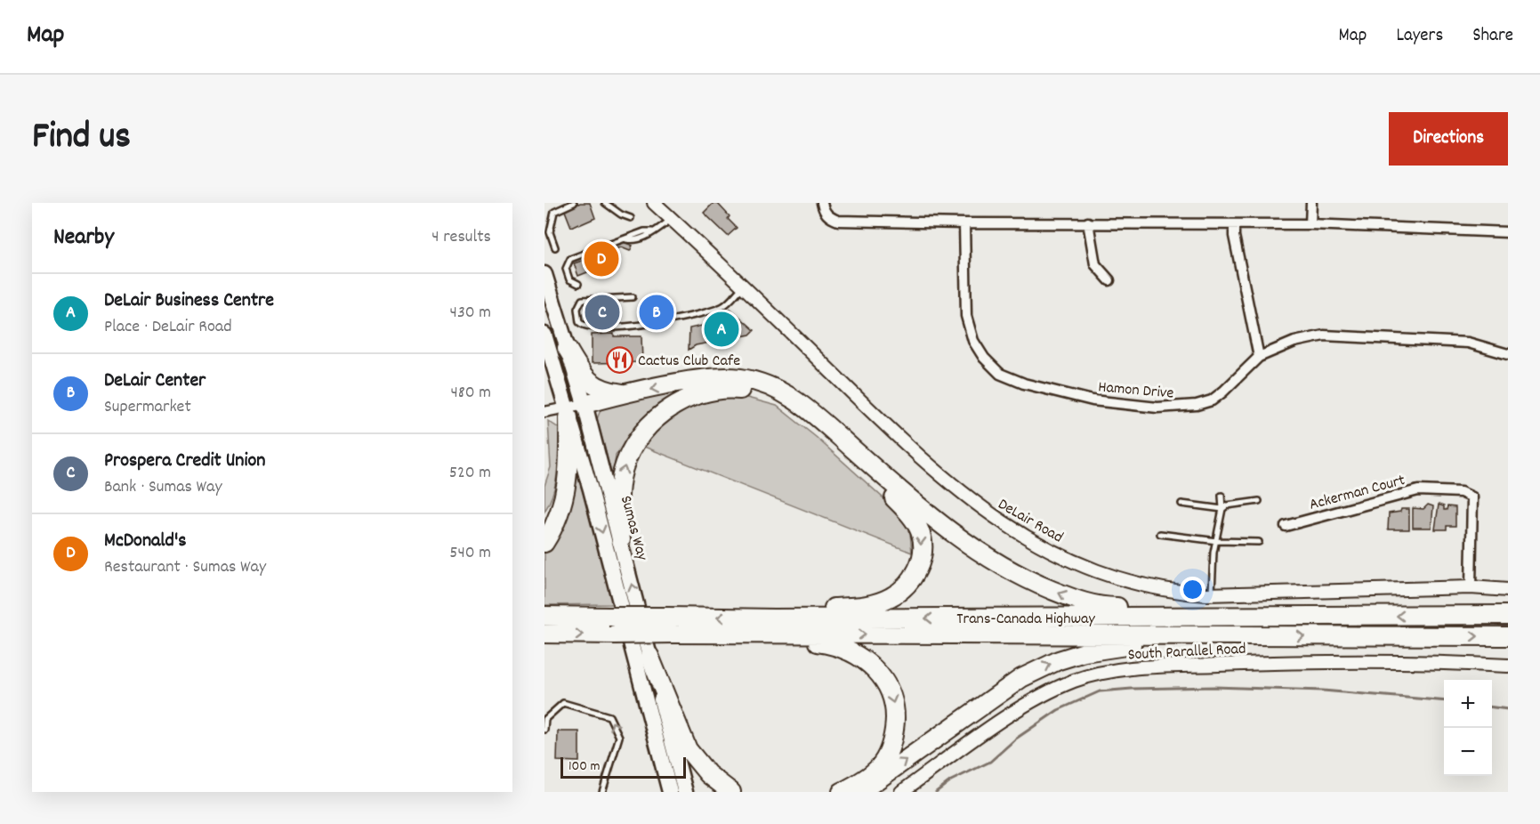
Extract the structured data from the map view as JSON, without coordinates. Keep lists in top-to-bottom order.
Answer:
{
  "streets": {
    "highway": ["Sumas Way", "Trans-Canada Highway"],
    "street": [
      "Hamon Drive",
      "Ackerman Court",
      "DeLair Road",
      "South Parallel Road"
    ]
  },
  "crossings": [
    ["Ackerman Court", "DeLair Road"]
  ],
  "places": {
    "restaurant": ["Cactus Club Cafe"]
  },
  "scale_bar": "100 m",
  "page": {
    "header": "Map",
    "nav": ["Map", "Layers", "Share"],
    "title": "Find us",
    "buttons": "Directions",
    "heading": ["Nearby", "4 results"],
    "pins": [
      "D",
      "B",
      "C",
      "A"
    ],
    "list": [
      {
        "mark": "A",
        "name": "DeLair Business Centre",
        "note": "Place · DeLair Road",
        "value": "430 m"
      },
      {
        "mark": "B",
        "name": "DeLair Center",
        "note": "Supermarket",
        "value": "480 m"
      },
      {
        "mark": "C",
        "name": "Prospera Credit Union",
        "note": "Bank · Sumas Way",
        "value": "520 m"
      },
      {
        "mark": "D",
        "name": "McDonald's",
        "note": "Restaurant · Sumas Way",
        "value": "540 m"
      }
    ],
    "map_buttons": ["+", "−"],
    "scale": "100 m"
  }
}
